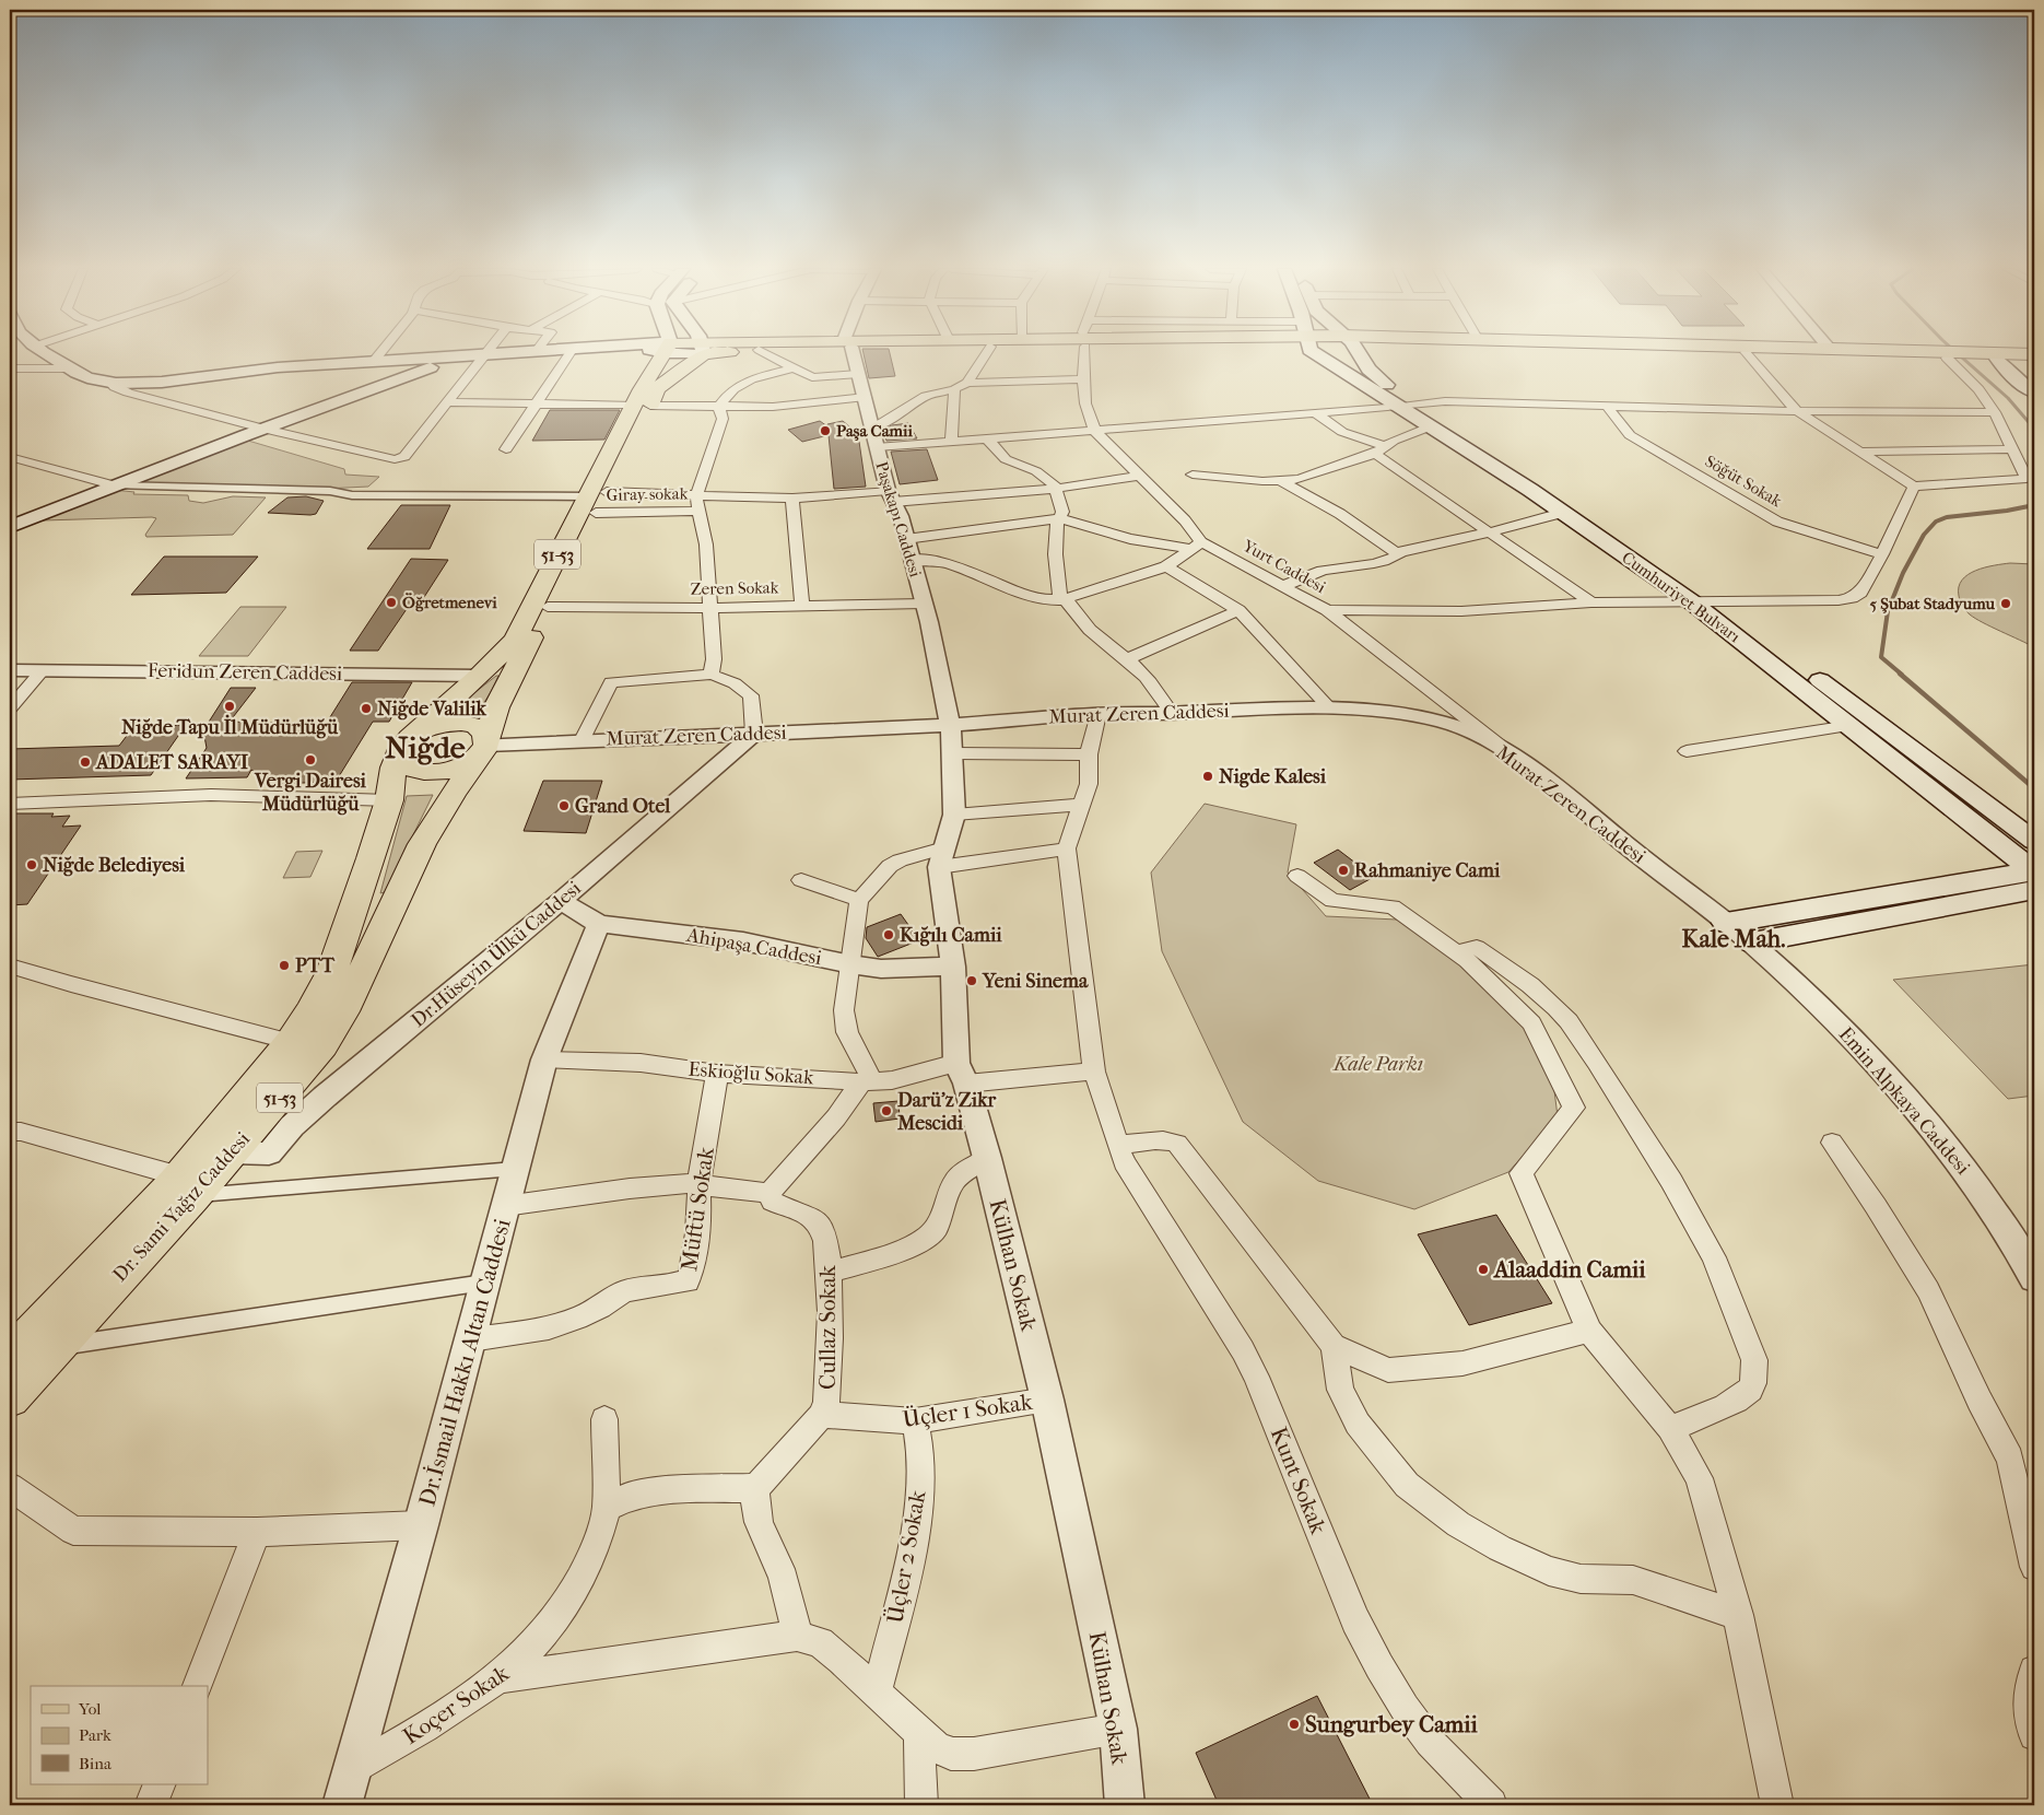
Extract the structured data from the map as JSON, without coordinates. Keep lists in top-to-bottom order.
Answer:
{
  "streets": {
    "main road": ["51-53", "Cumhuriyet Bulvarı", "Dr. Sami Yağız Caddesi"],
    "street": [
      "Söğüt Sokak",
      "Giray sokak",
      "Paşakapı Caddesi",
      "Yurt Caddesi",
      "Zeren Sokak",
      "Feridun Zeren Caddesi",
      "Murat Zeren Caddesi",
      "Ahipaşa Caddesi",
      "Dr.Hüseyin Ülkü Caddesi",
      "Eskioğlu Sokak",
      "Emin Alpkaya Caddesi",
      "Müftü Sokak",
      "Külhan Sokak",
      "Cullaz Sokak",
      "Dr.İsmail Hakkı Altan Caddesi",
      "Üçler 1 Sokak",
      "Kunt Sokak",
      "Üçler 2 Sokak",
      "Koçer Sokak"
    ]
  },
  "crossings": [
    ["Söğüt Sokak", "Yurt Caddesi"],
    ["Giray sokak", "51-53"],
    ["Paşakapı Caddesi", "Zeren Sokak"],
    ["Paşakapı Caddesi", "Murat Zeren Caddesi"],
    ["Paşakapı Caddesi", "Külhan Sokak"],
    ["51-53", "Zeren Sokak"],
    ["51-53", "Feridun Zeren Caddesi"],
    ["51-53", "Murat Zeren Caddesi"],
    ["51-53", "Dr. Sami Yağız Caddesi"],
    ["Yurt Caddesi", "Cumhuriyet Bulvarı"],
    ["Murat Zeren Caddesi", "Dr.Hüseyin Ülkü Caddesi"],
    ["Murat Zeren Caddesi", "Emin Alpkaya Caddesi"],
    ["Murat Zeren Caddesi", "Dr. Sami Yağız Caddesi"],
    ["Murat Zeren Caddesi", "Külhan Sokak"],
    ["Ahipaşa Caddesi", "Dr.Hüseyin Ülkü Caddesi"],
    ["Ahipaşa Caddesi", "Külhan Sokak"],
    ["Ahipaşa Caddesi", "Dr.İsmail Hakkı Altan Caddesi"],
    ["Dr.Hüseyin Ülkü Caddesi", "Dr. Sami Yağız Caddesi"],
    ["Eskioğlu Sokak", "Müftü Sokak"],
    ["Eskioğlu Sokak", "Külhan Sokak"],
    ["Eskioğlu Sokak", "Dr.İsmail Hakkı Altan Caddesi"],
    ["Eskioğlu Sokak", "Kunt Sokak"],
    ["Müftü Sokak", "Dr.İsmail Hakkı Altan Caddesi"],
    ["Külhan Sokak", "Üçler 1 Sokak"],
    ["Cullaz Sokak", "Üçler 1 Sokak"],
    ["Dr.İsmail Hakkı Altan Caddesi", "Koçer Sokak"],
    ["Üçler 1 Sokak", "Üçler 2 Sokak"]
  ],
  "districts": ["Niğde", "Kale Mah."],
  "parks": ["Kale Parkı"],
  "places": [
    "Paşa Camii",
    "Öğretmenevi",
    "5 Şubat Stadyumu",
    "Niğde Tapu İl Müdürlüğü",
    "Niğde Valilik",
    "Vergi Dairesi Müdürlüğü",
    "ADALET SARAYI",
    "Nigde Kalesi",
    "Grand Otel",
    "Niğde Belediyesi",
    "Rahmaniye Cami",
    "Kığılı Camii",
    "PTT",
    "Yeni Sinema",
    "Darü’z Zikr Mescidi",
    "Alaaddin Camii",
    "Sungurbey Camii"
  ],
  "legend": ["Yol", "Park", "Bina"]
}
